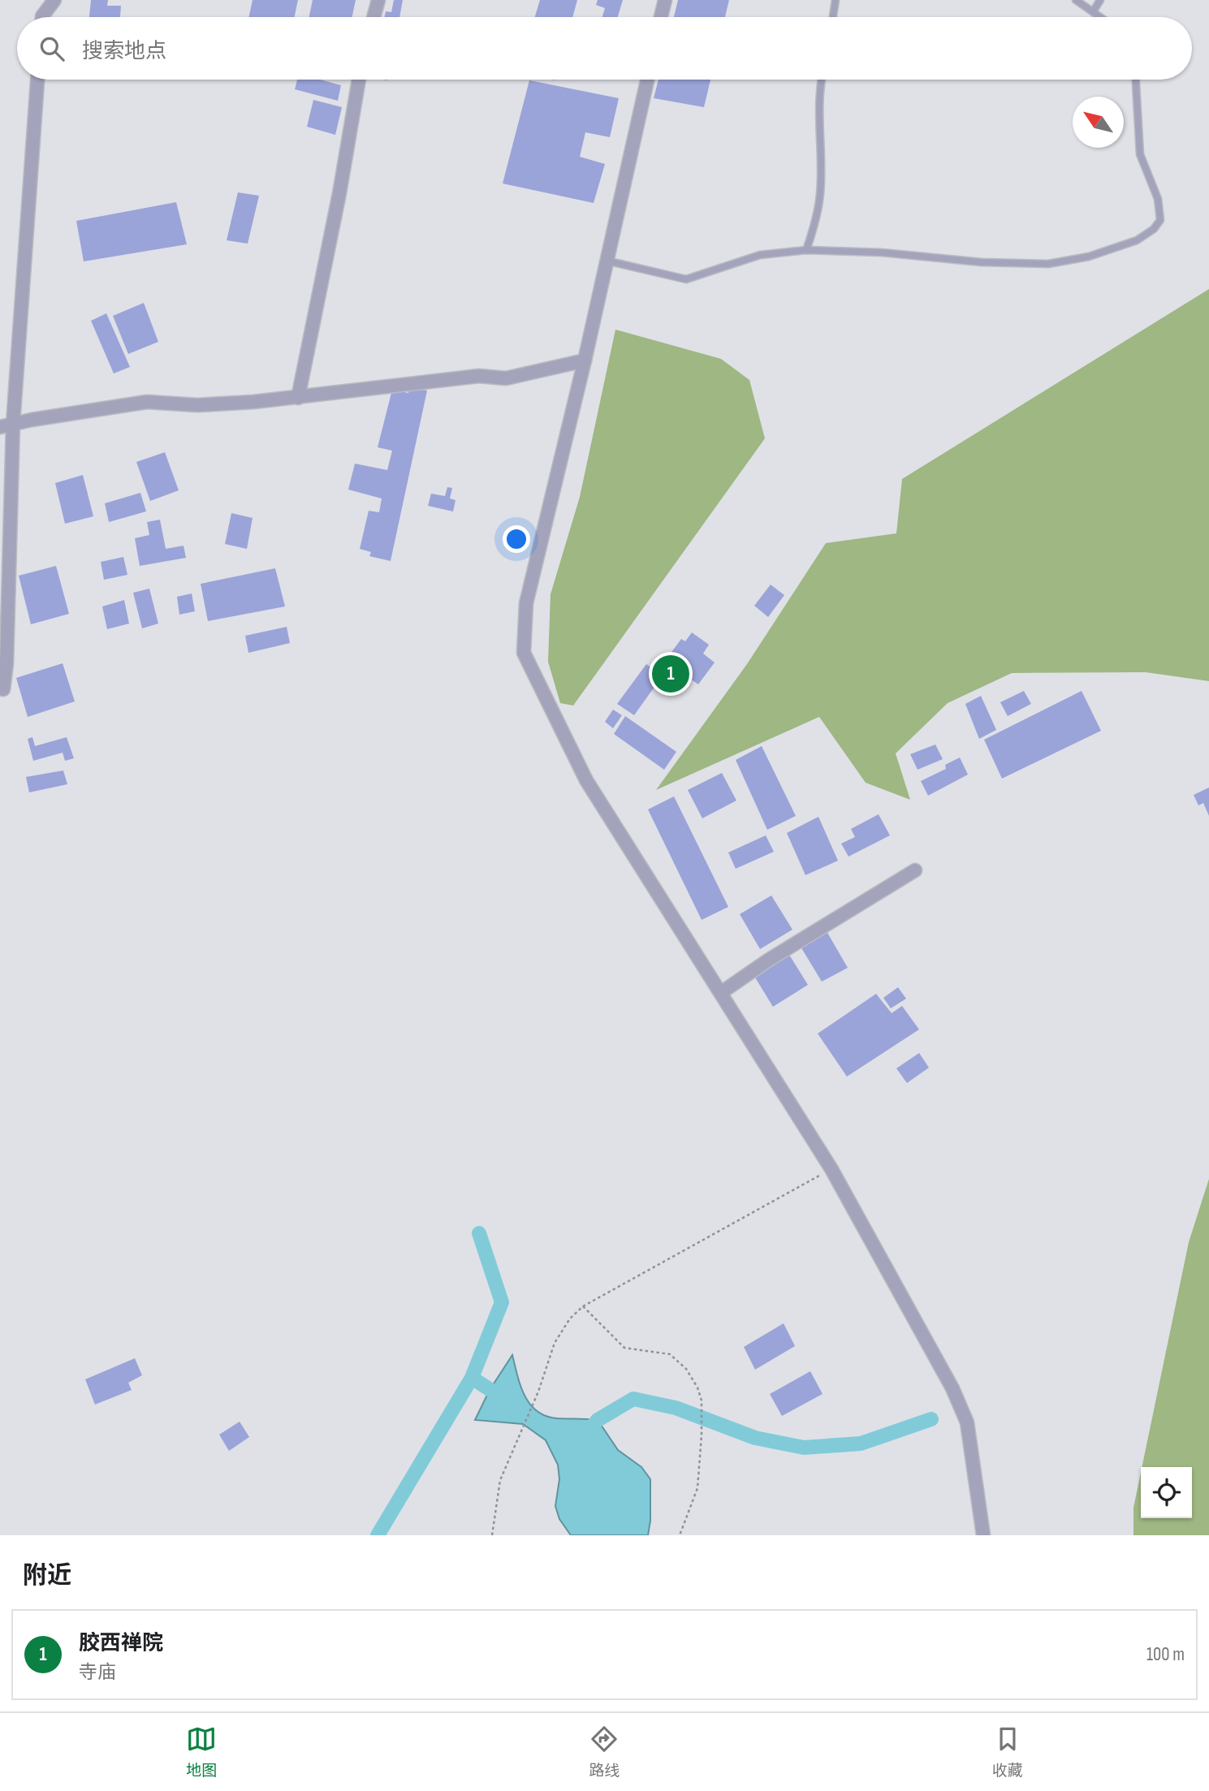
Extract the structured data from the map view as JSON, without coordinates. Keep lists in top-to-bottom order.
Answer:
{
  "north": "top left",
  "page": {
    "search": "搜索地点",
    "pins": "1",
    "heading": "附近",
    "list": [
      {
        "mark": "1",
        "name": "胶西禅院",
        "note": "寺庙",
        "value": "100 m"
      }
    ],
    "nav": ["地图", "路线", "收藏"]
  }
}
